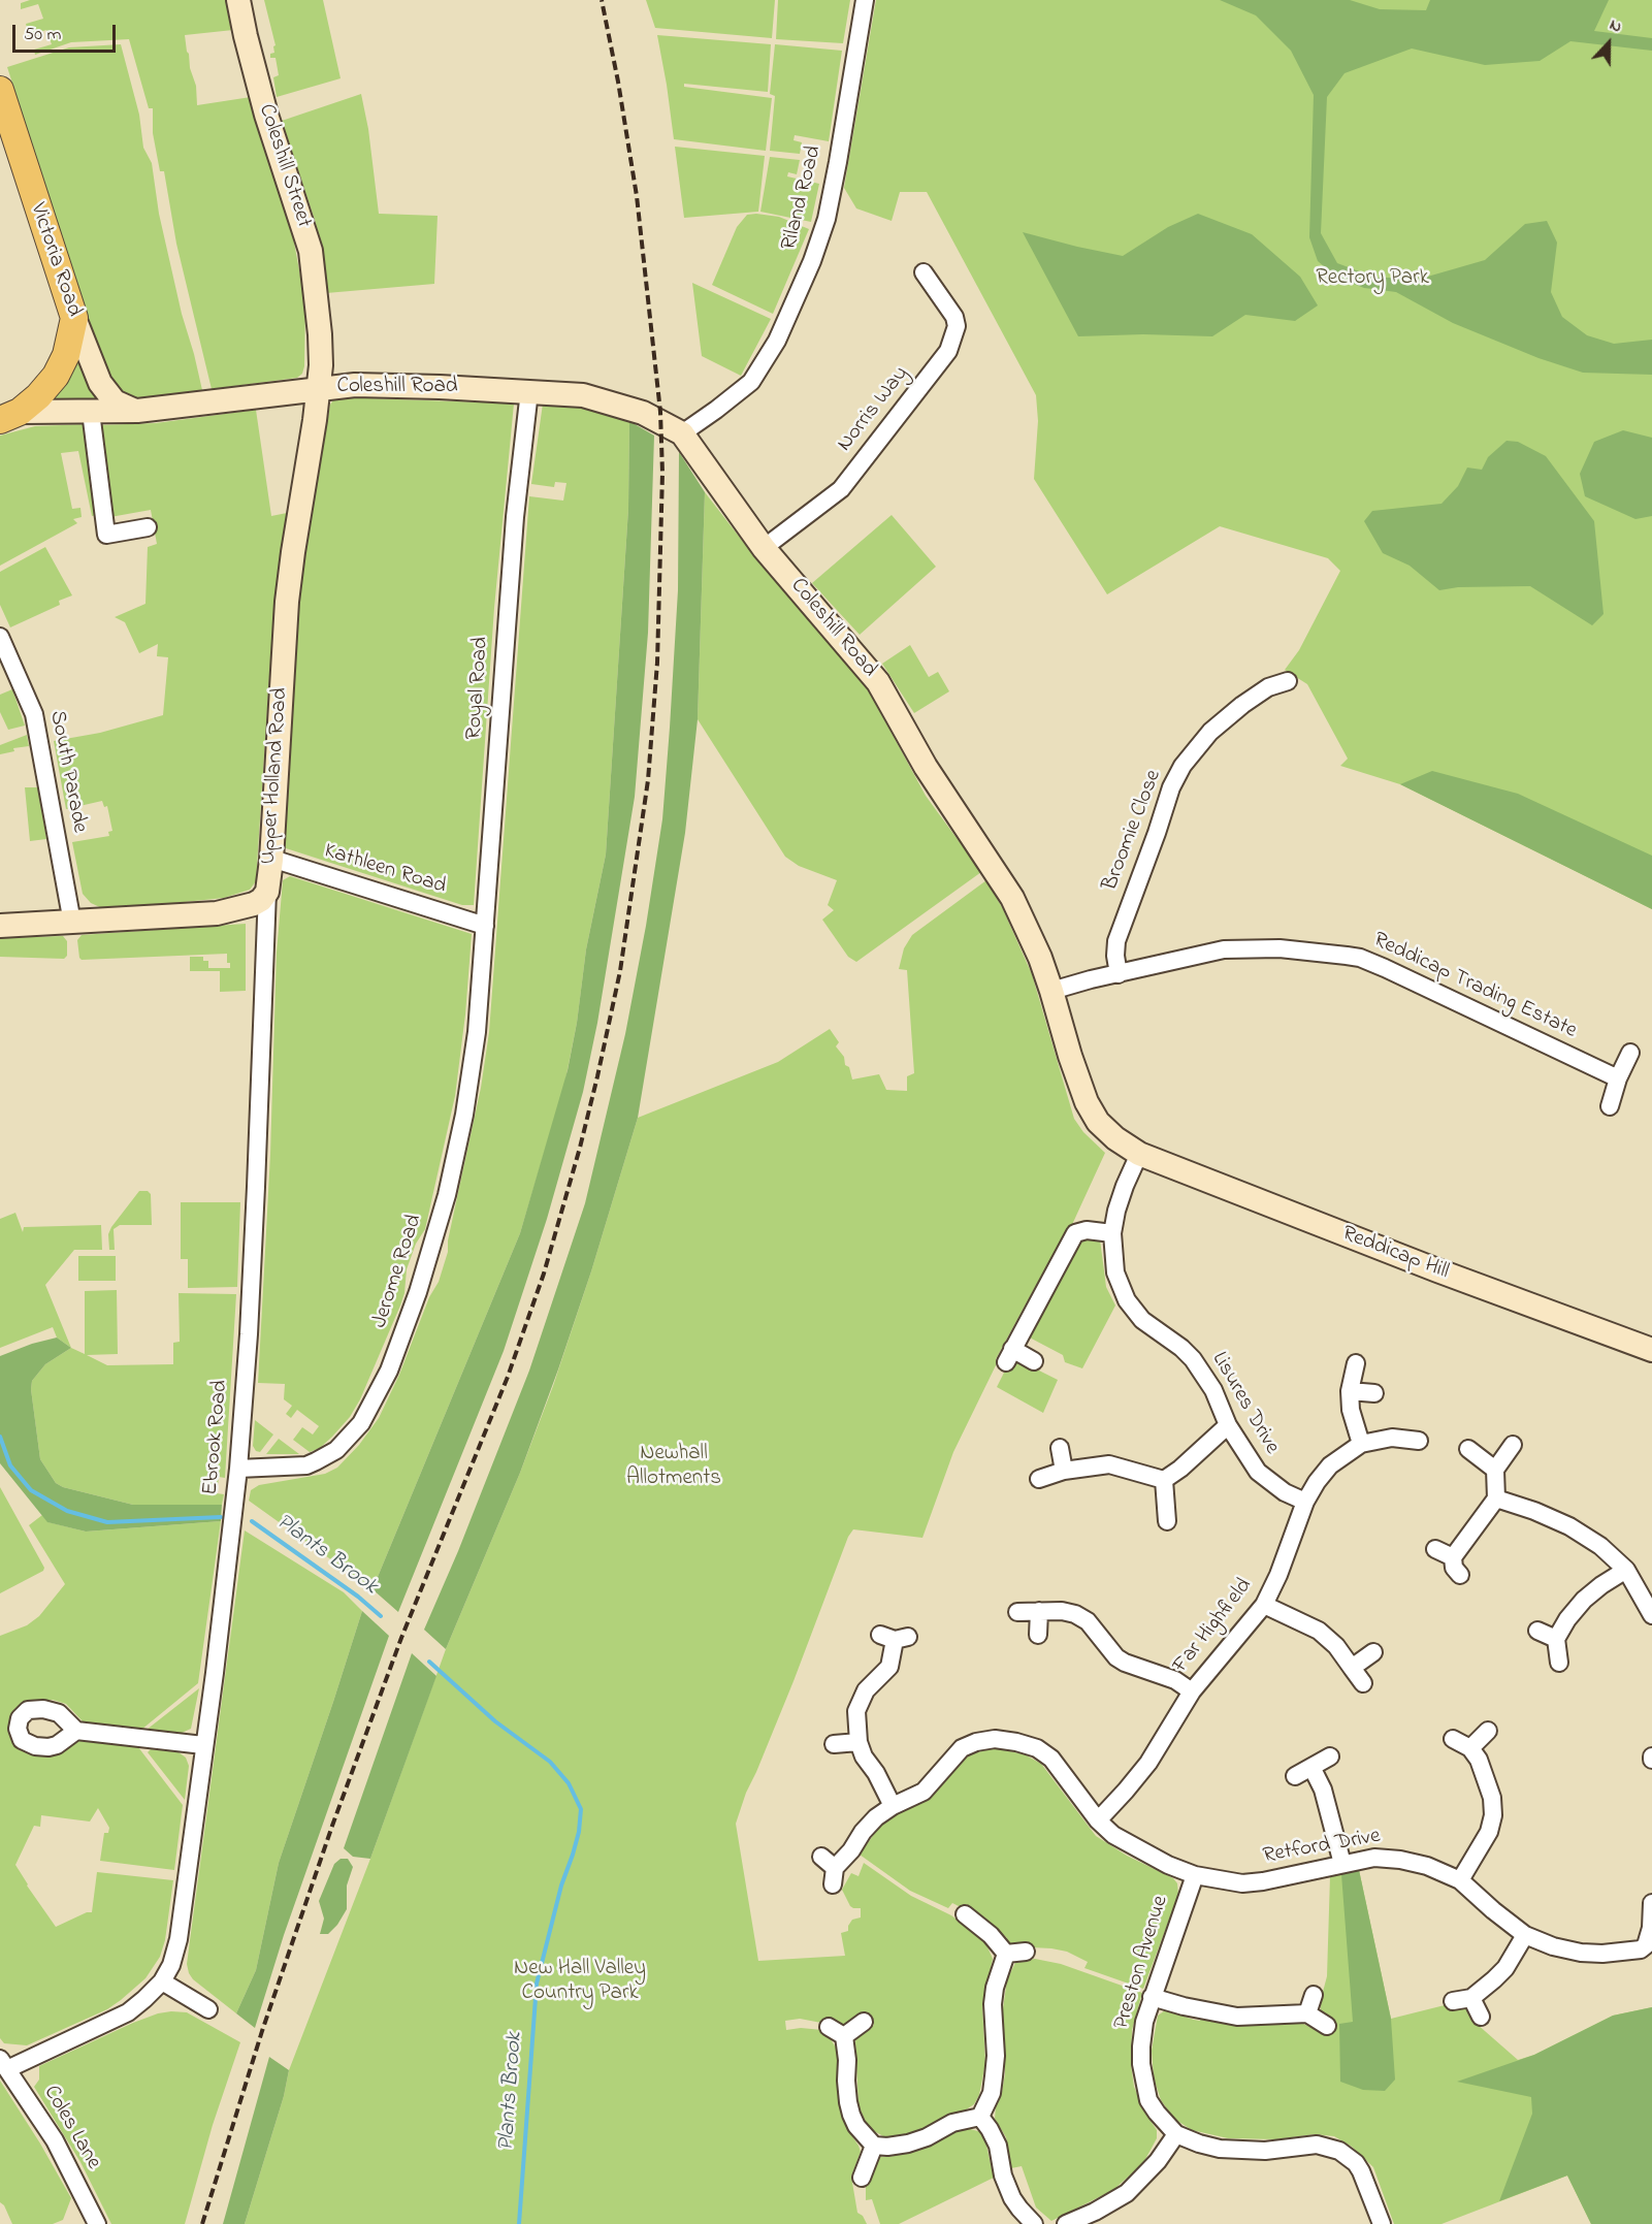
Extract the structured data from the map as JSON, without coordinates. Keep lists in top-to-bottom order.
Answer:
{
  "streets": {
    "main road": ["Victoria Road"],
    "street": [
      "Coleshill Street",
      "Riland Road",
      "Coleshill Road",
      "Norris Way",
      "Royal Road",
      "South Parade",
      "Upper Holland Road",
      "Broomie Close",
      "Kathleen Road",
      "Reddicap Trading Estate",
      "Reddicap Hill",
      "Jerome Road",
      "Lisures Drive",
      "Ebrook Road",
      "Far Highfield",
      "Retford Drive",
      "Preston Avenue",
      "Coles Lane"
    ]
  },
  "crossings": [
    ["Coleshill Street", "Coleshill Road"],
    ["Coleshill Street", "Upper Holland Road"],
    ["Riland Road", "Coleshill Road"],
    ["Coleshill Road", "Norris Way"],
    ["Coleshill Road", "Royal Road"],
    ["Coleshill Road", "Upper Holland Road"],
    ["Coleshill Road", "Reddicap Trading Estate"],
    ["Coleshill Road", "Reddicap Hill"],
    ["Coleshill Road", "Lisures Drive"],
    ["Royal Road", "Kathleen Road"],
    ["Royal Road", "Jerome Road"],
    ["South Parade", "Upper Holland Road"],
    ["Upper Holland Road", "Kathleen Road"],
    ["Upper Holland Road", "Ebrook Road"],
    ["Broomie Close", "Reddicap Trading Estate"],
    ["Reddicap Hill", "Lisures Drive"],
    ["Jerome Road", "Ebrook Road"],
    ["Lisures Drive", "Far Highfield"],
    ["Ebrook Road", "Coles Lane"],
    ["Far Highfield", "Retford Drive"],
    ["Retford Drive", "Preston Avenue"]
  ],
  "water": ["Plants Brook"],
  "parks": ["Rectory Park", "Newhall Allotments", "New Hall Valley Country Park"],
  "scale_bar": "50 m",
  "north": "top"
}
